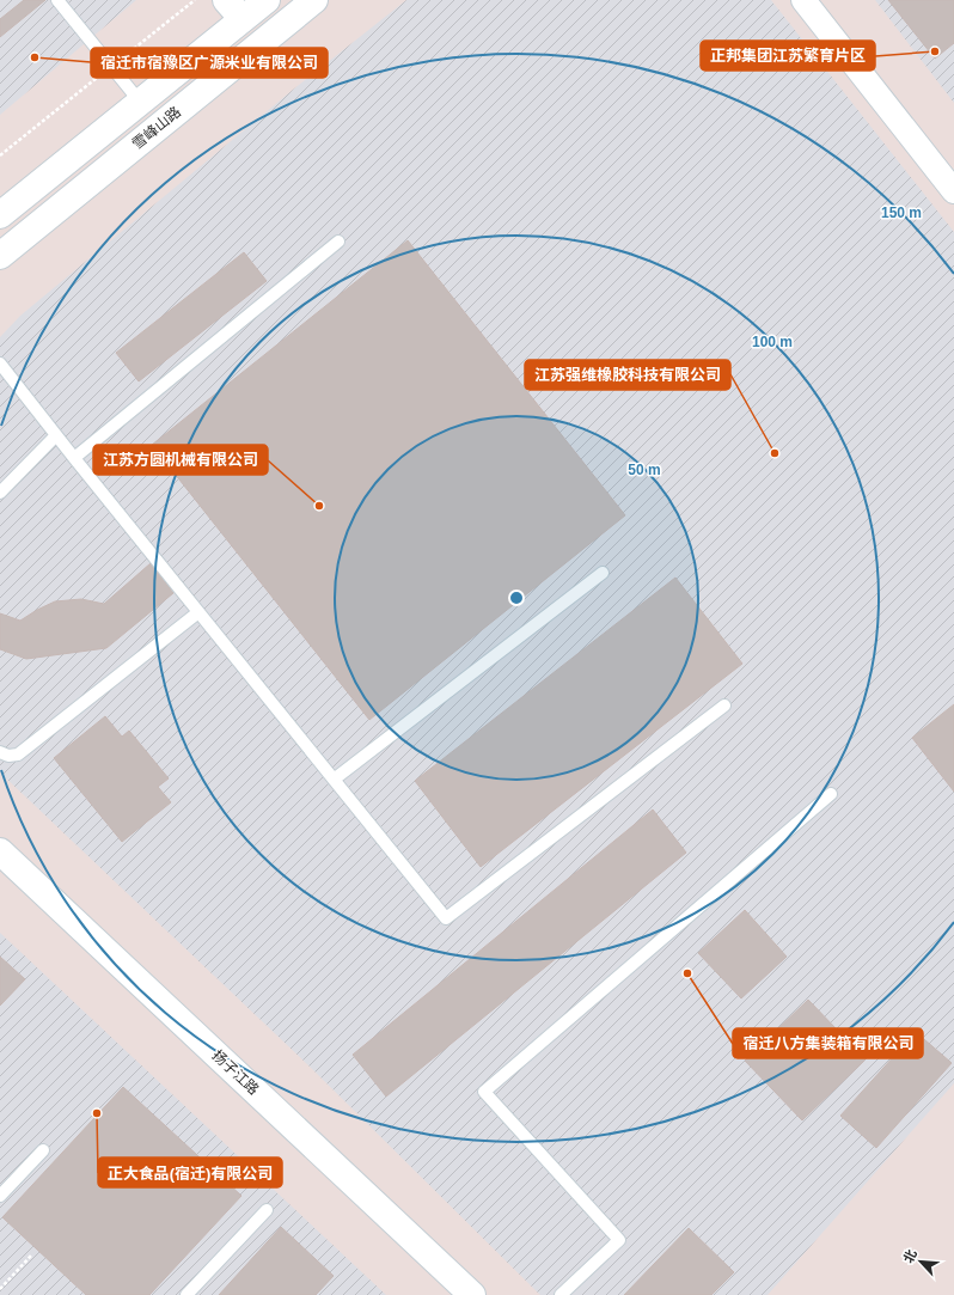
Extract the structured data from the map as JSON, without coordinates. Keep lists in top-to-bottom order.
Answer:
{
  "streets": {
    "main road": ["雪峰山路", "扬子江路"]
  },
  "places": [
    "正邦集团江苏繁育片区",
    "宿迁市宿豫区广源米业有限公司",
    "江苏强维橡胶科技有限公司",
    "江苏方圆机械有限公司",
    "宿迁八方集装箱有限公司",
    "正大食品(宿迁)有限公司"
  ],
  "north": "top left",
  "rings": ["150 m", "100 m", "50 m"]
}
